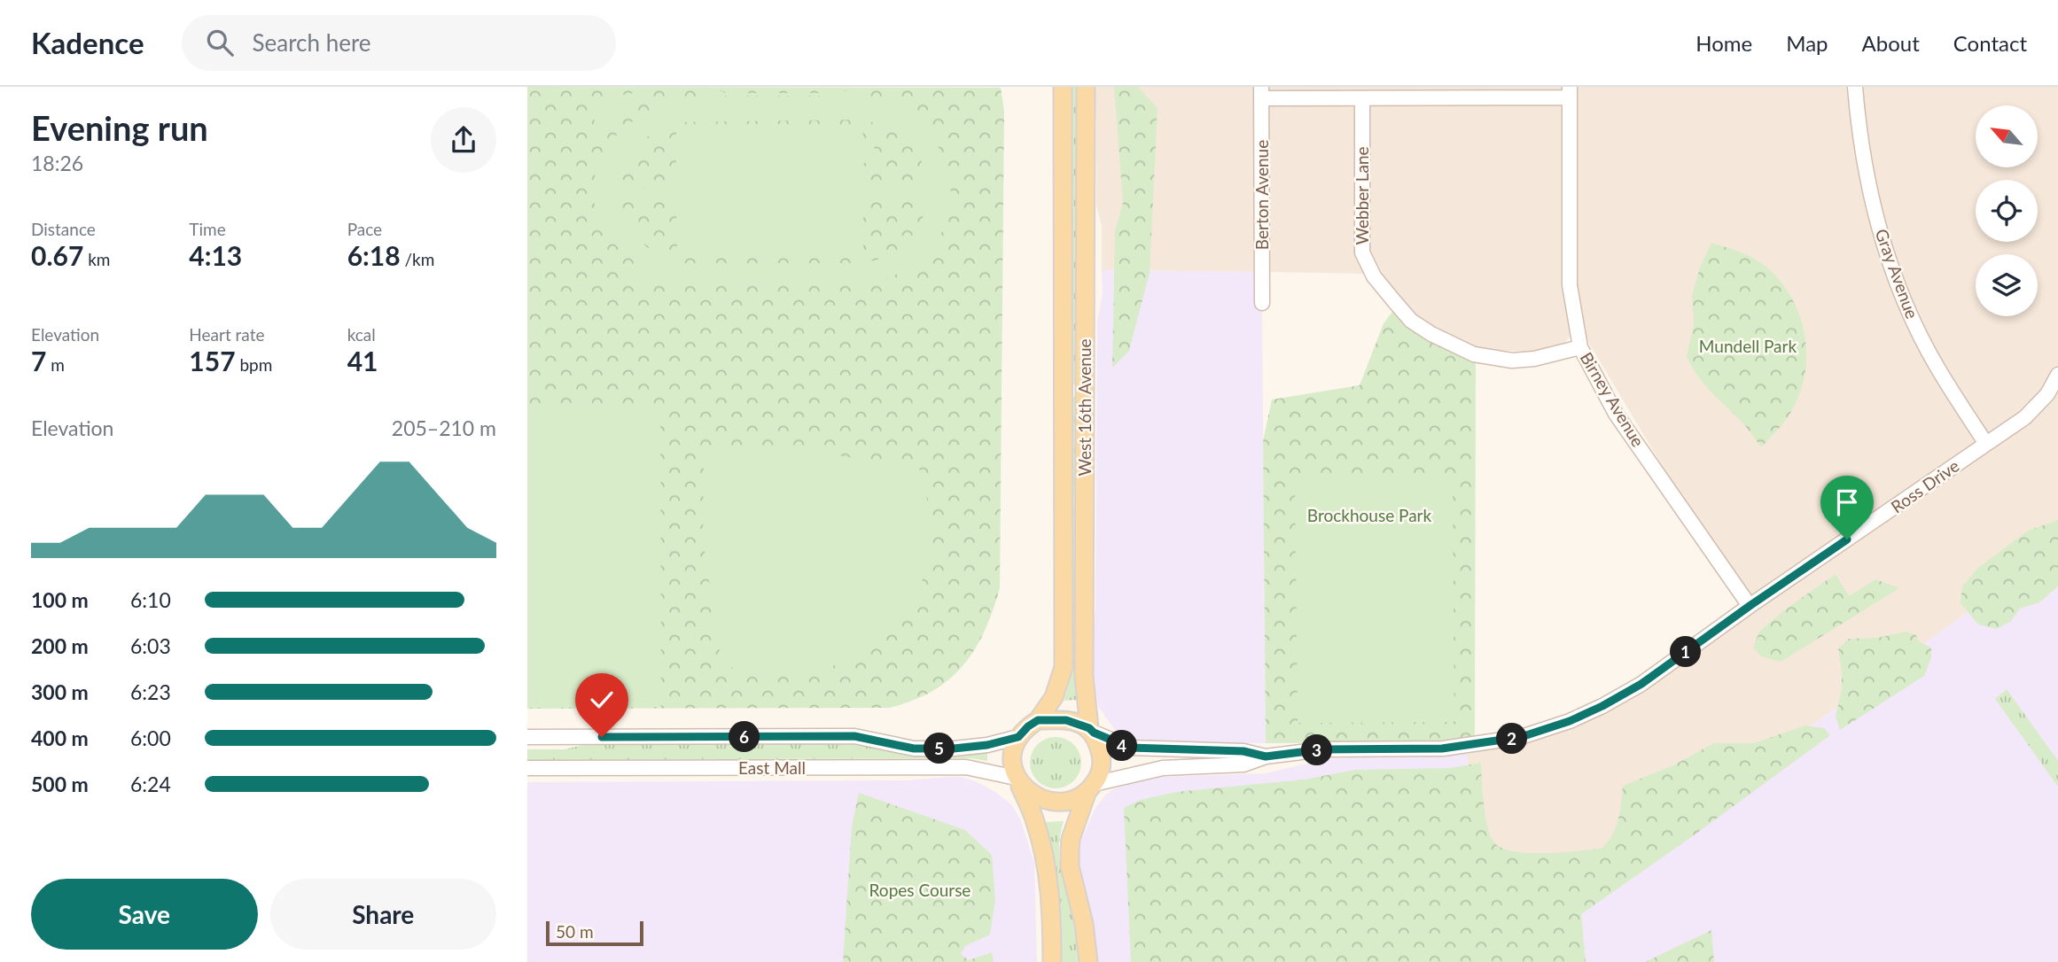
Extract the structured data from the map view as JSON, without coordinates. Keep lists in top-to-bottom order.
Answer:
{
  "streets": {
    "main road": ["West 16th Avenue"],
    "street": [
      "Berton Avenue",
      "Webber Lane",
      "Gray Avenue",
      "Birney Avenue",
      "Ross Drive",
      "East Mall"
    ]
  },
  "crossings": [
    ["Webber Lane", "Birney Avenue"],
    ["Gray Avenue", "Ross Drive"],
    ["Birney Avenue", "Ross Drive"],
    ["West 16th Avenue", "Ross Drive"],
    ["West 16th Avenue", "East Mall"],
    ["Ross Drive", "East Mall"]
  ],
  "parks": ["Mundell Park", "Brockhouse Park", "Ropes Course"],
  "scale_bar": "50 m",
  "north": "top left",
  "page": {
    "header": "Kadence",
    "search": "Search here",
    "nav": [
      "Home",
      "Map",
      "About",
      "Contact"
    ],
    "heading": ["Evening run", "18:26"],
    "stats": [
      ["Distance", "0.67 km"],
      ["Time", "4:13"],
      ["Pace", "6:18 /km"],
      ["Elevation", "7 m"],
      ["Heart rate", "157 bpm"],
      ["kcal", "41"]
    ],
    "chart": ["Elevation", "205–210 m"],
    "list": [
      {
        "name": "100 m",
        "note": "6:10"
      },
      {
        "name": "200 m",
        "note": "6:03"
      },
      {
        "name": "300 m",
        "note": "6:23"
      },
      {
        "name": "400 m",
        "note": "6:00"
      },
      {
        "name": "500 m",
        "note": "6:24"
      }
    ],
    "pins": [
      "1",
      "6",
      "2",
      "4",
      "5",
      "3"
    ],
    "buttons": ["Save", "Share"],
    "scale": "50 m"
  }
}
